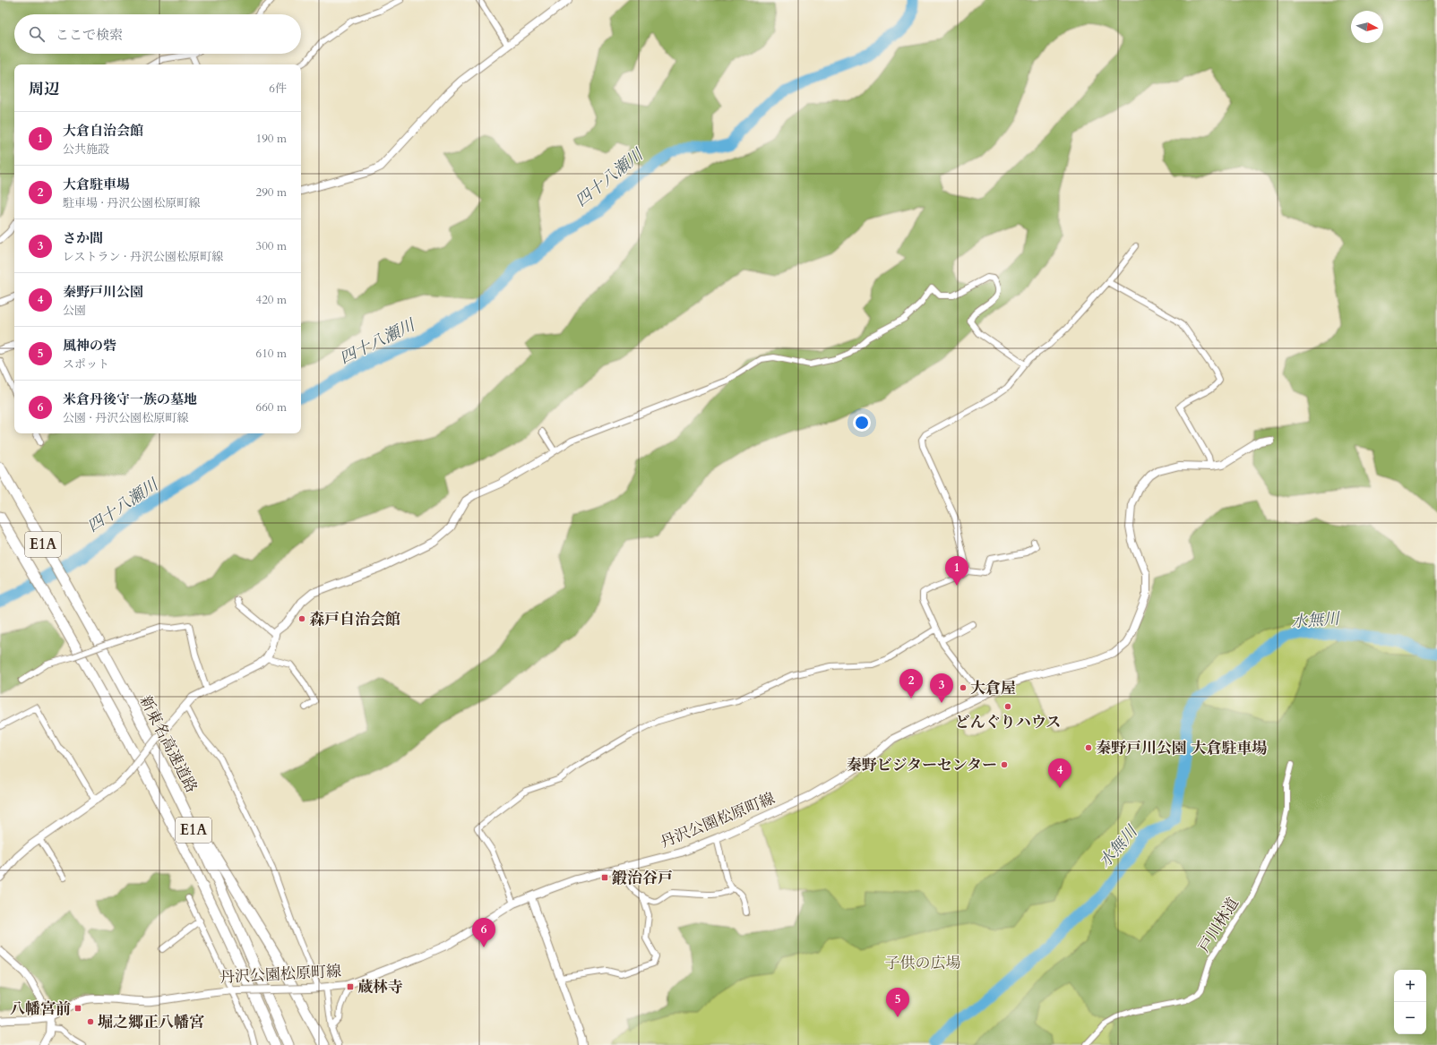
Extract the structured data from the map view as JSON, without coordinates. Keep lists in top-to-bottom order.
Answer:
{
  "streets": {
    "highway": ["E1A", "新東名高速道路"],
    "main road": ["丹沢公園松原町線"],
    "street": ["戸川林道"]
  },
  "water": ["四十八瀬川", "水無川"],
  "parks": ["子供の広場"],
  "places": {
    "other": [
      "森戸自治会館",
      "大倉屋",
      "どんぐりハウス",
      "秦野戸川公園 大倉駐車場",
      "秦野ビジターセンター",
      "堀之郷正八幡宮"
    ],
    "transit": ["鍛治谷戸", "蔵林寺", "八幡宮前"]
  },
  "north": "right",
  "page": {
    "search": "ここで検索",
    "heading": ["周辺", "6件"],
    "list": [
      {
        "mark": "1",
        "name": "大倉自治会館",
        "note": "公共施設",
        "value": "190 m"
      },
      {
        "mark": "2",
        "name": "大倉駐車場",
        "note": "駐車場 · 丹沢公園松原町線",
        "value": "290 m"
      },
      {
        "mark": "3",
        "name": "さか間",
        "note": "レストラン · 丹沢公園松原町線",
        "value": "300 m"
      },
      {
        "mark": "4",
        "name": "秦野戸川公園",
        "note": "公園",
        "value": "420 m"
      },
      {
        "mark": "5",
        "name": "風神の砦",
        "note": "スポット",
        "value": "610 m"
      },
      {
        "mark": "6",
        "name": "米倉丹後守一族の墓地",
        "note": "公園 · 丹沢公園松原町線",
        "value": "660 m"
      }
    ],
    "pins": [
      "1",
      "2",
      "3",
      "4",
      "6",
      "5"
    ],
    "map_buttons": ["+", "−"]
  }
}
